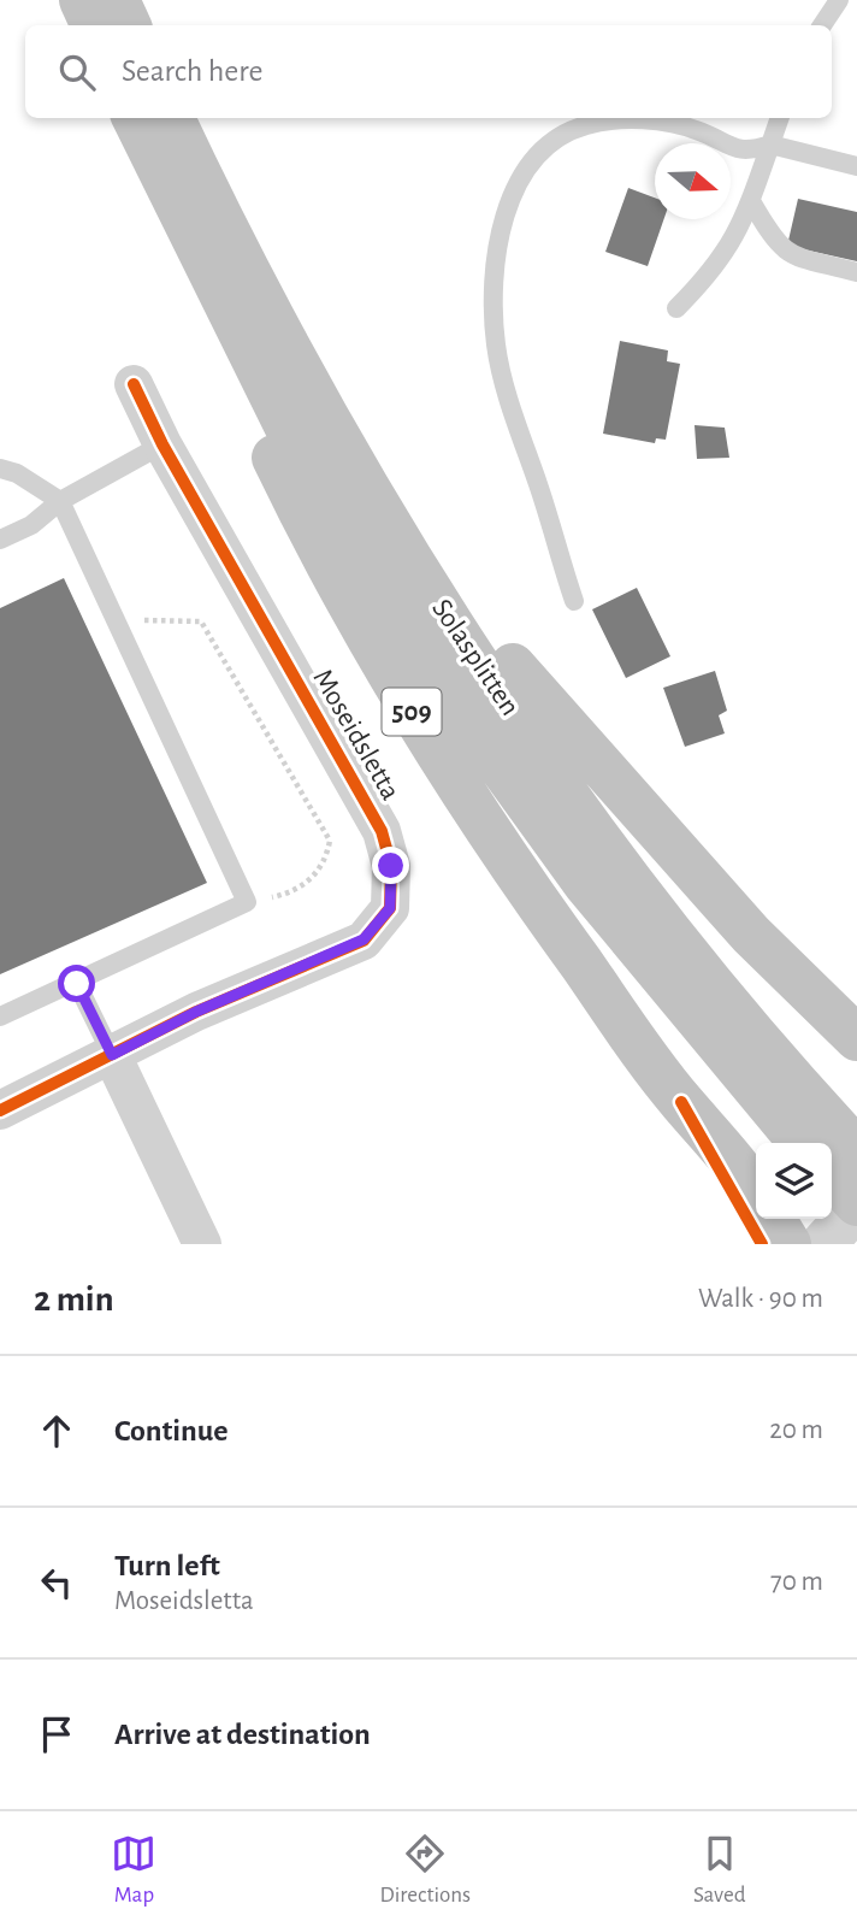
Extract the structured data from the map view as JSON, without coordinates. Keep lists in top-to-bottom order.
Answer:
{
  "streets": {
    "highway": ["Solasplitten", "509"],
    "street": ["Moseidsletta"]
  },
  "crossings": [
    ["Solasplitten", "509"]
  ],
  "north": "right",
  "page": {
    "search": "Search here",
    "heading": ["2 min", "Walk · 90 m"],
    "list": [
      ["Continue", "20 m"],
      ["Turn left", "Moseidsletta", "70 m"],
      "Arrive at destination"
    ],
    "nav": ["Map", "Directions", "Saved"]
  }
}
